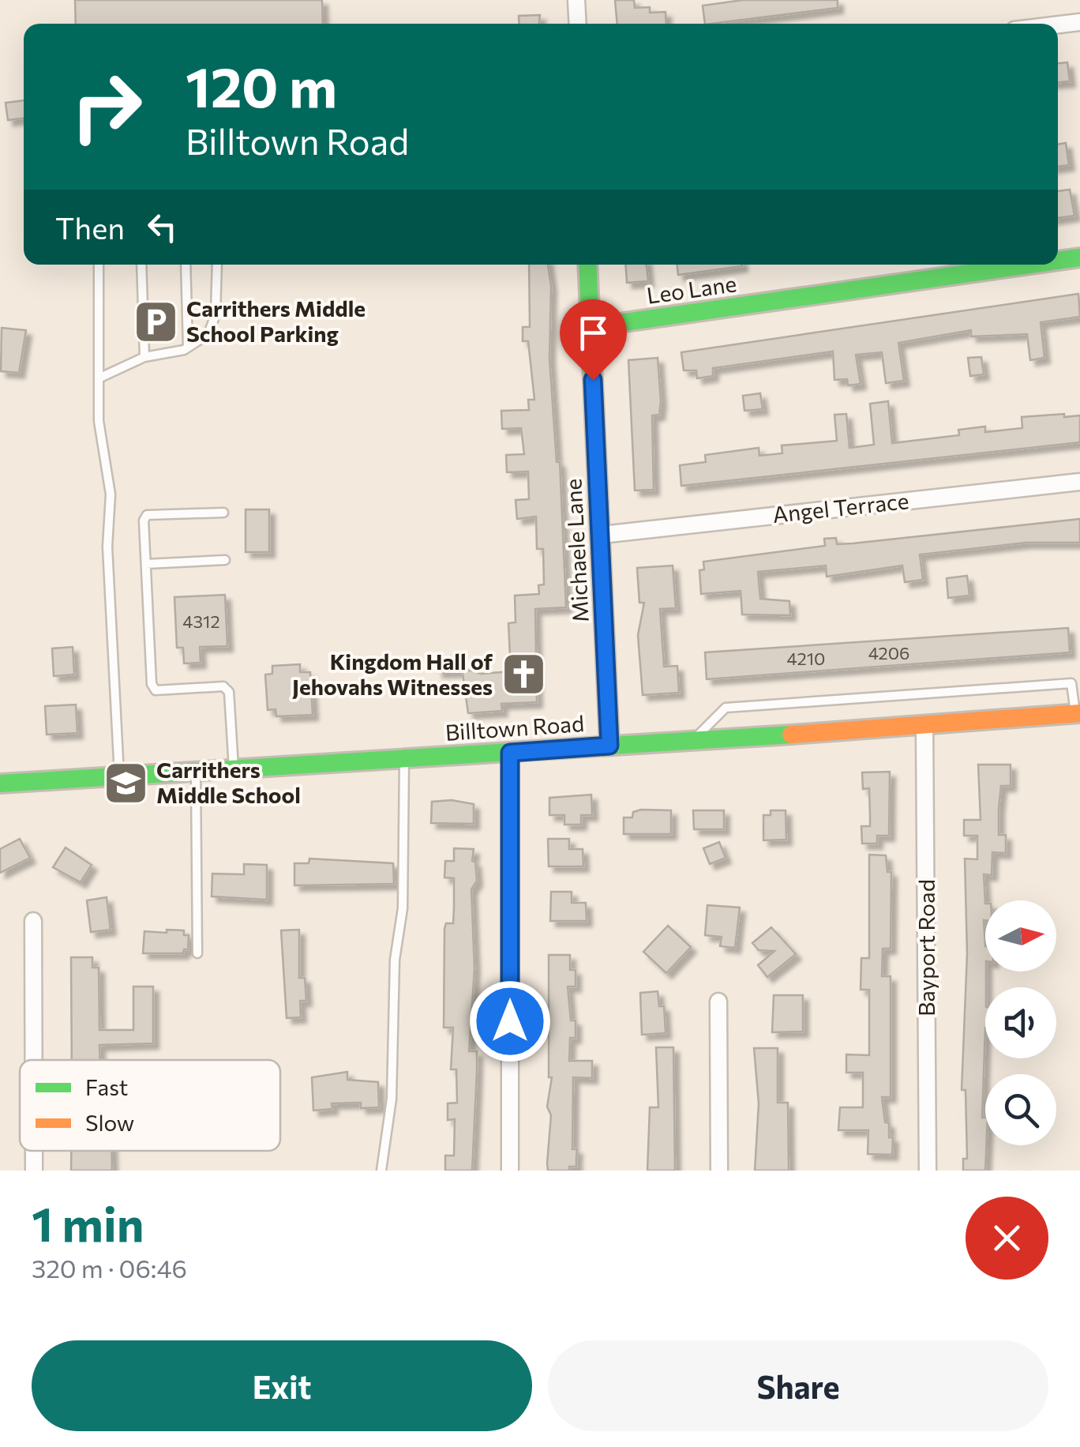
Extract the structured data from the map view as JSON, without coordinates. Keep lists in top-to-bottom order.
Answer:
{
  "streets": {
    "main road": ["Leo Lane", "Michaele Lane", "Billtown Road"],
    "street": ["Angel Terrace", "Bayport Road"]
  },
  "crossings": [
    ["Leo Lane", "Michaele Lane"],
    ["Angel Terrace", "Michaele Lane"],
    ["Michaele Lane", "Billtown Road"],
    ["Billtown Road", "Bayport Road"]
  ],
  "places": {
    "parking": ["Carrithers Middle School Parking"],
    "church": ["Kingdom Hall of Jehovahs Witnesses"],
    "school or university": ["Carrithers Middle School"]
  },
  "house_numbers": ["4312", "4206", "4210"],
  "legend": ["Fast", "Slow"],
  "north": "right",
  "page": {
    "turn": ["120 m", "Billtown Road"],
    "then": "Then",
    "heading": ["1 min", "320 m · 06:46"],
    "buttons": ["Exit", "Share"]
  }
}
